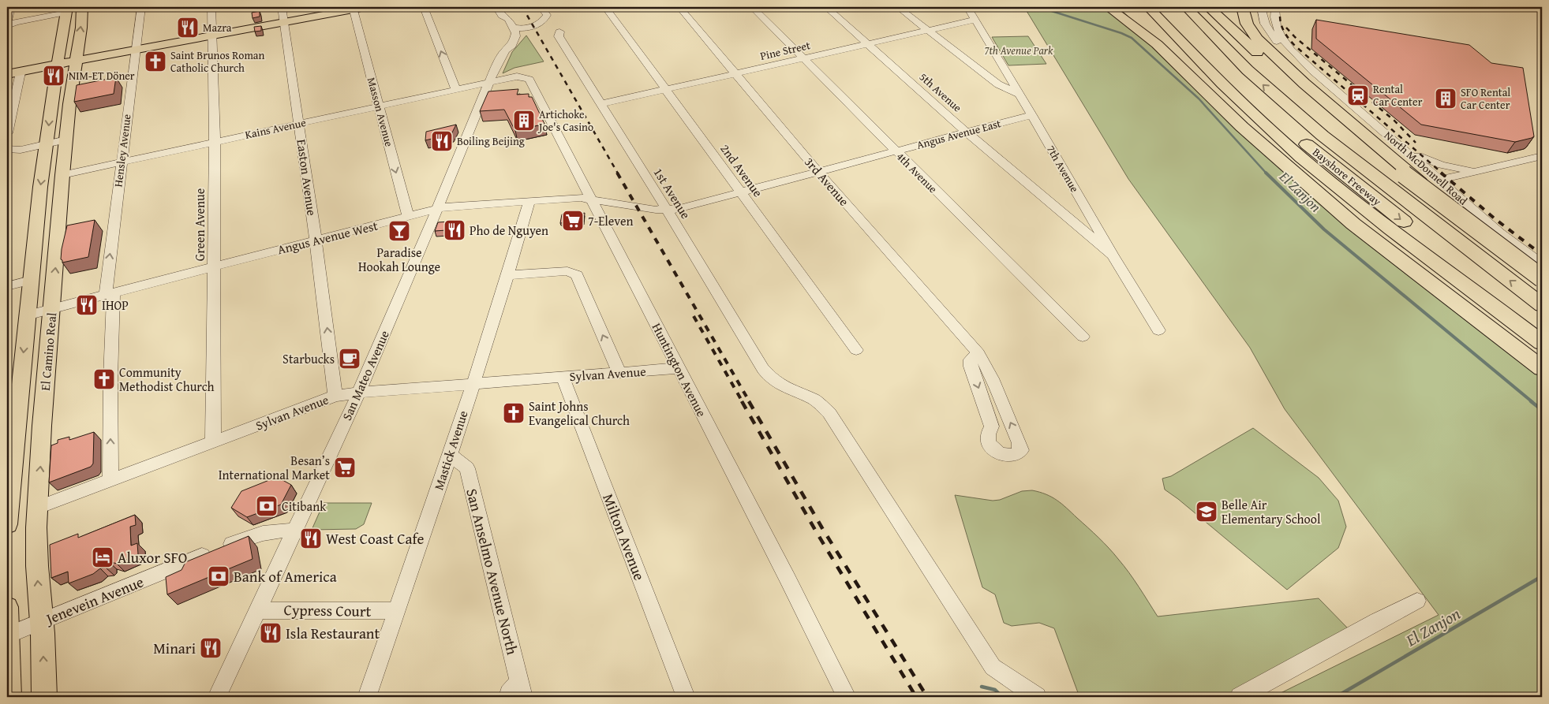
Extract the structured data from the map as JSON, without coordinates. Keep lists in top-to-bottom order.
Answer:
{
  "streets": {
    "highway": ["Bayshore Freeway"],
    "main road": ["El Camino Real"],
    "street": [
      "Pine Street",
      "5th Avenue",
      "Masson Avenue",
      "Kains Avenue",
      "Angus Avenue East",
      "Hensley Avenue",
      "North McDonnell Road",
      "7th Avenue",
      "2nd Avenue",
      "4th Avenue",
      "Easton Avenue",
      "3rd Avenue",
      "1st Avenue",
      "Green Avenue",
      "Angus Avenue West",
      "Huntington Avenue",
      "Sylvan Avenue",
      "San Mateo Avenue",
      "Mastick Avenue",
      "Milton Avenue",
      "San Anselmo Avenue North",
      "Jenevein Avenue",
      "Cypress Court"
    ]
  },
  "crossings": [
    ["Pine Street", "5th Avenue"],
    ["Pine Street", "7th Avenue"],
    ["Pine Street", "2nd Avenue"],
    ["Pine Street", "4th Avenue"],
    ["Pine Street", "3rd Avenue"],
    ["Pine Street", "1st Avenue"],
    ["5th Avenue", "Angus Avenue East"],
    ["5th Avenue", "7th Avenue"],
    ["Masson Avenue", "Kains Avenue"],
    ["Masson Avenue", "Angus Avenue West"],
    ["Kains Avenue", "Hensley Avenue"],
    ["Kains Avenue", "Easton Avenue"],
    ["Kains Avenue", "Green Avenue"],
    ["Kains Avenue", "El Camino Real"],
    ["Kains Avenue", "Huntington Avenue"],
    ["Kains Avenue", "San Mateo Avenue"],
    ["Angus Avenue East", "7th Avenue"],
    ["Angus Avenue East", "2nd Avenue"],
    ["Angus Avenue East", "4th Avenue"],
    ["Angus Avenue East", "3rd Avenue"],
    ["Angus Avenue East", "1st Avenue"],
    ["Angus Avenue East", "Angus Avenue West"],
    ["Hensley Avenue", "Angus Avenue West"],
    ["Hensley Avenue", "Sylvan Avenue"],
    ["Easton Avenue", "Angus Avenue West"],
    ["Easton Avenue", "Sylvan Avenue"],
    ["Green Avenue", "Angus Avenue West"],
    ["Green Avenue", "Sylvan Avenue"],
    ["Angus Avenue West", "El Camino Real"],
    ["Angus Avenue West", "Huntington Avenue"],
    ["Angus Avenue West", "San Mateo Avenue"],
    ["Angus Avenue West", "Mastick Avenue"],
    ["El Camino Real", "Sylvan Avenue"],
    ["El Camino Real", "Jenevein Avenue"],
    ["Huntington Avenue", "Sylvan Avenue"],
    ["Huntington Avenue", "San Mateo Avenue"],
    ["Sylvan Avenue", "San Mateo Avenue"],
    ["Sylvan Avenue", "Mastick Avenue"],
    ["Sylvan Avenue", "Milton Avenue"],
    ["San Mateo Avenue", "Jenevein Avenue"],
    ["San Mateo Avenue", "Cypress Court"],
    ["Mastick Avenue", "San Anselmo Avenue North"],
    ["Mastick Avenue", "Cypress Court"]
  ],
  "one_way": ["Masson Avenue", "Hensley Avenue", "Easton Avenue"],
  "water": ["El Zanjon"],
  "parks": ["7th Avenue Park"],
  "places": {
    "restaurant": [
      "Mazra",
      "NIM-ET Döner",
      "Boiling Beijing",
      "Pho de Nguyen",
      "IHOP",
      "West Coast Cafe",
      "Isla Restaurant",
      "Minari"
    ],
    "church": ["Saint Brunos Roman Catholic Church", "Community Methodist Church", "Saint Johns Evangelical Church"],
    "station": ["Rental Car Center"],
    "building": ["SFO Rental Car Center", "Artichoke Joe's Casino"],
    "supermarket": ["7-Eleven", "Besan’s International Market"],
    "bar": ["Paradise Hookah Lounge"],
    "cafe": ["Starbucks"],
    "bank": ["Citibank", "Bank of America"],
    "school or university": ["Belle Air Elementary School"],
    "hotel": ["Aluxor SFO"]
  }
}
